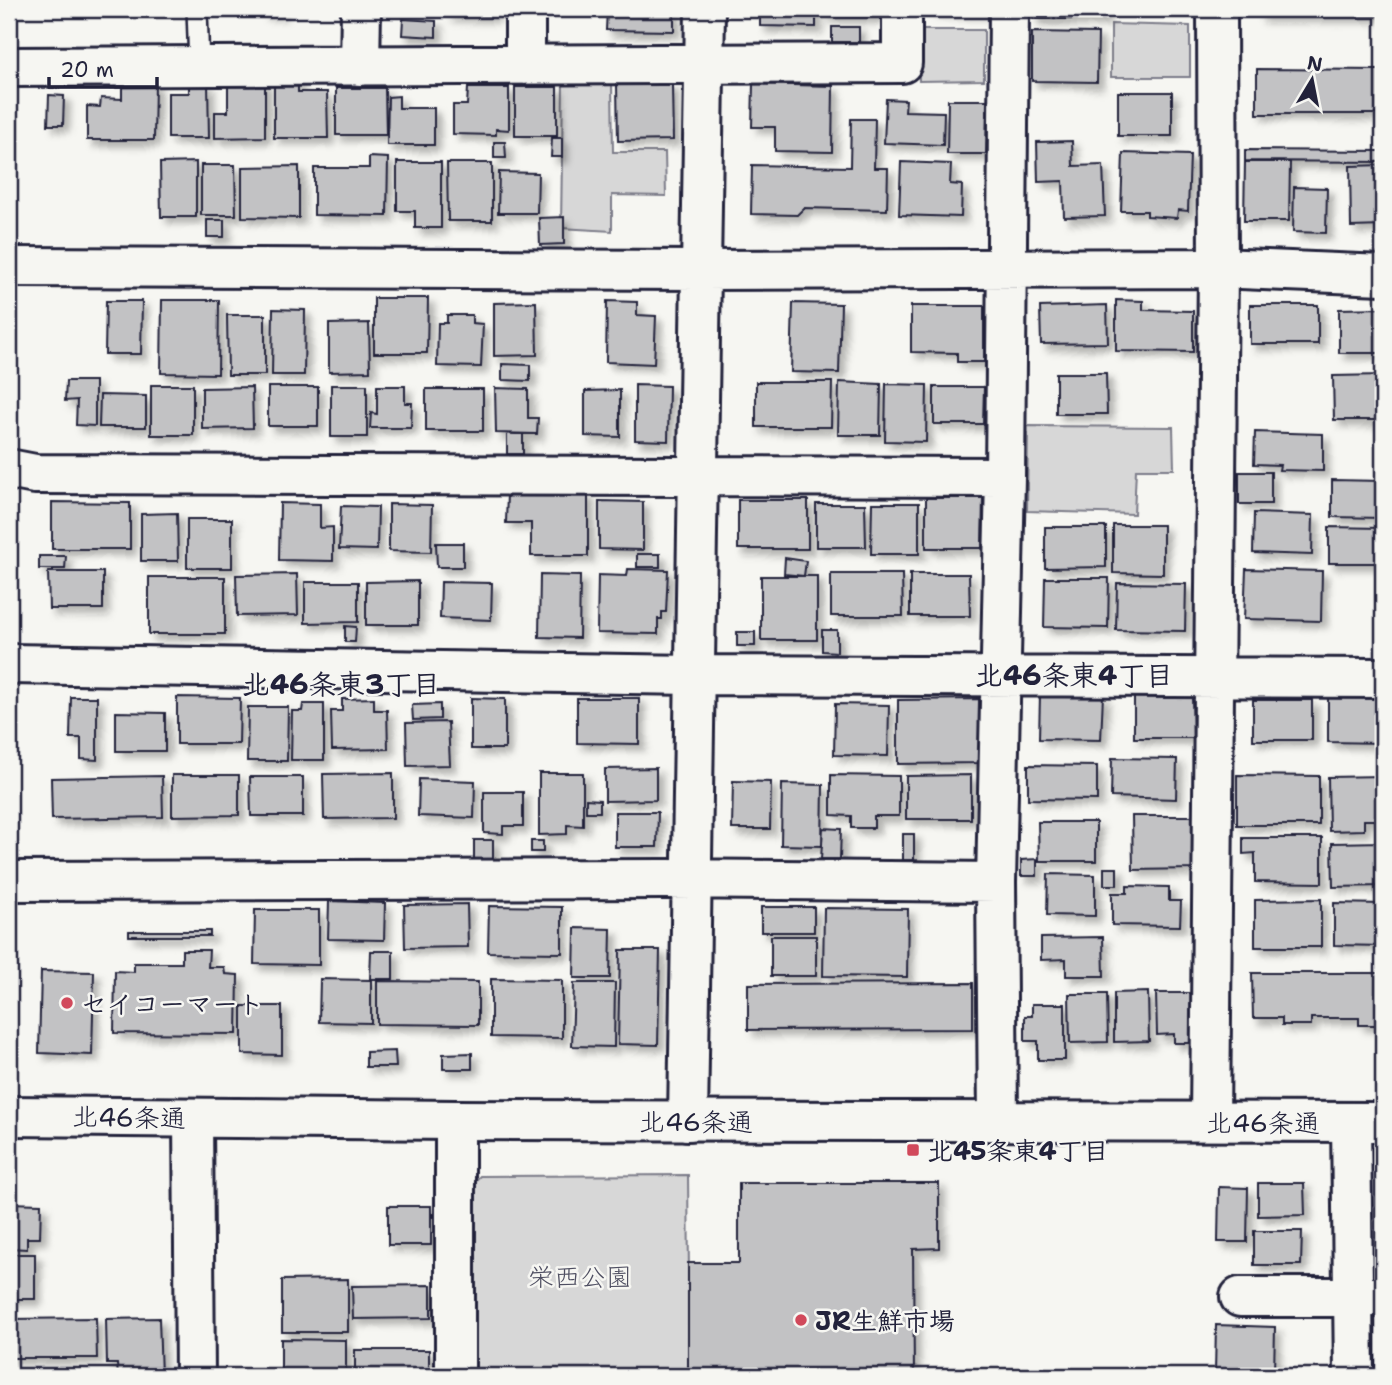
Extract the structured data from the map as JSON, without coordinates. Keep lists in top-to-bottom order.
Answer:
{
  "streets": {
    "street": ["北46条通"]
  },
  "districts": ["北46条東4丁目", "北46条東3丁目"],
  "parks": ["栄西公園"],
  "places": {
    "other": ["セイコーマート", "JR生鮮市場"],
    "transit": ["北45条東4丁目"]
  },
  "scale_bar": "20 m",
  "north": "top"
}
